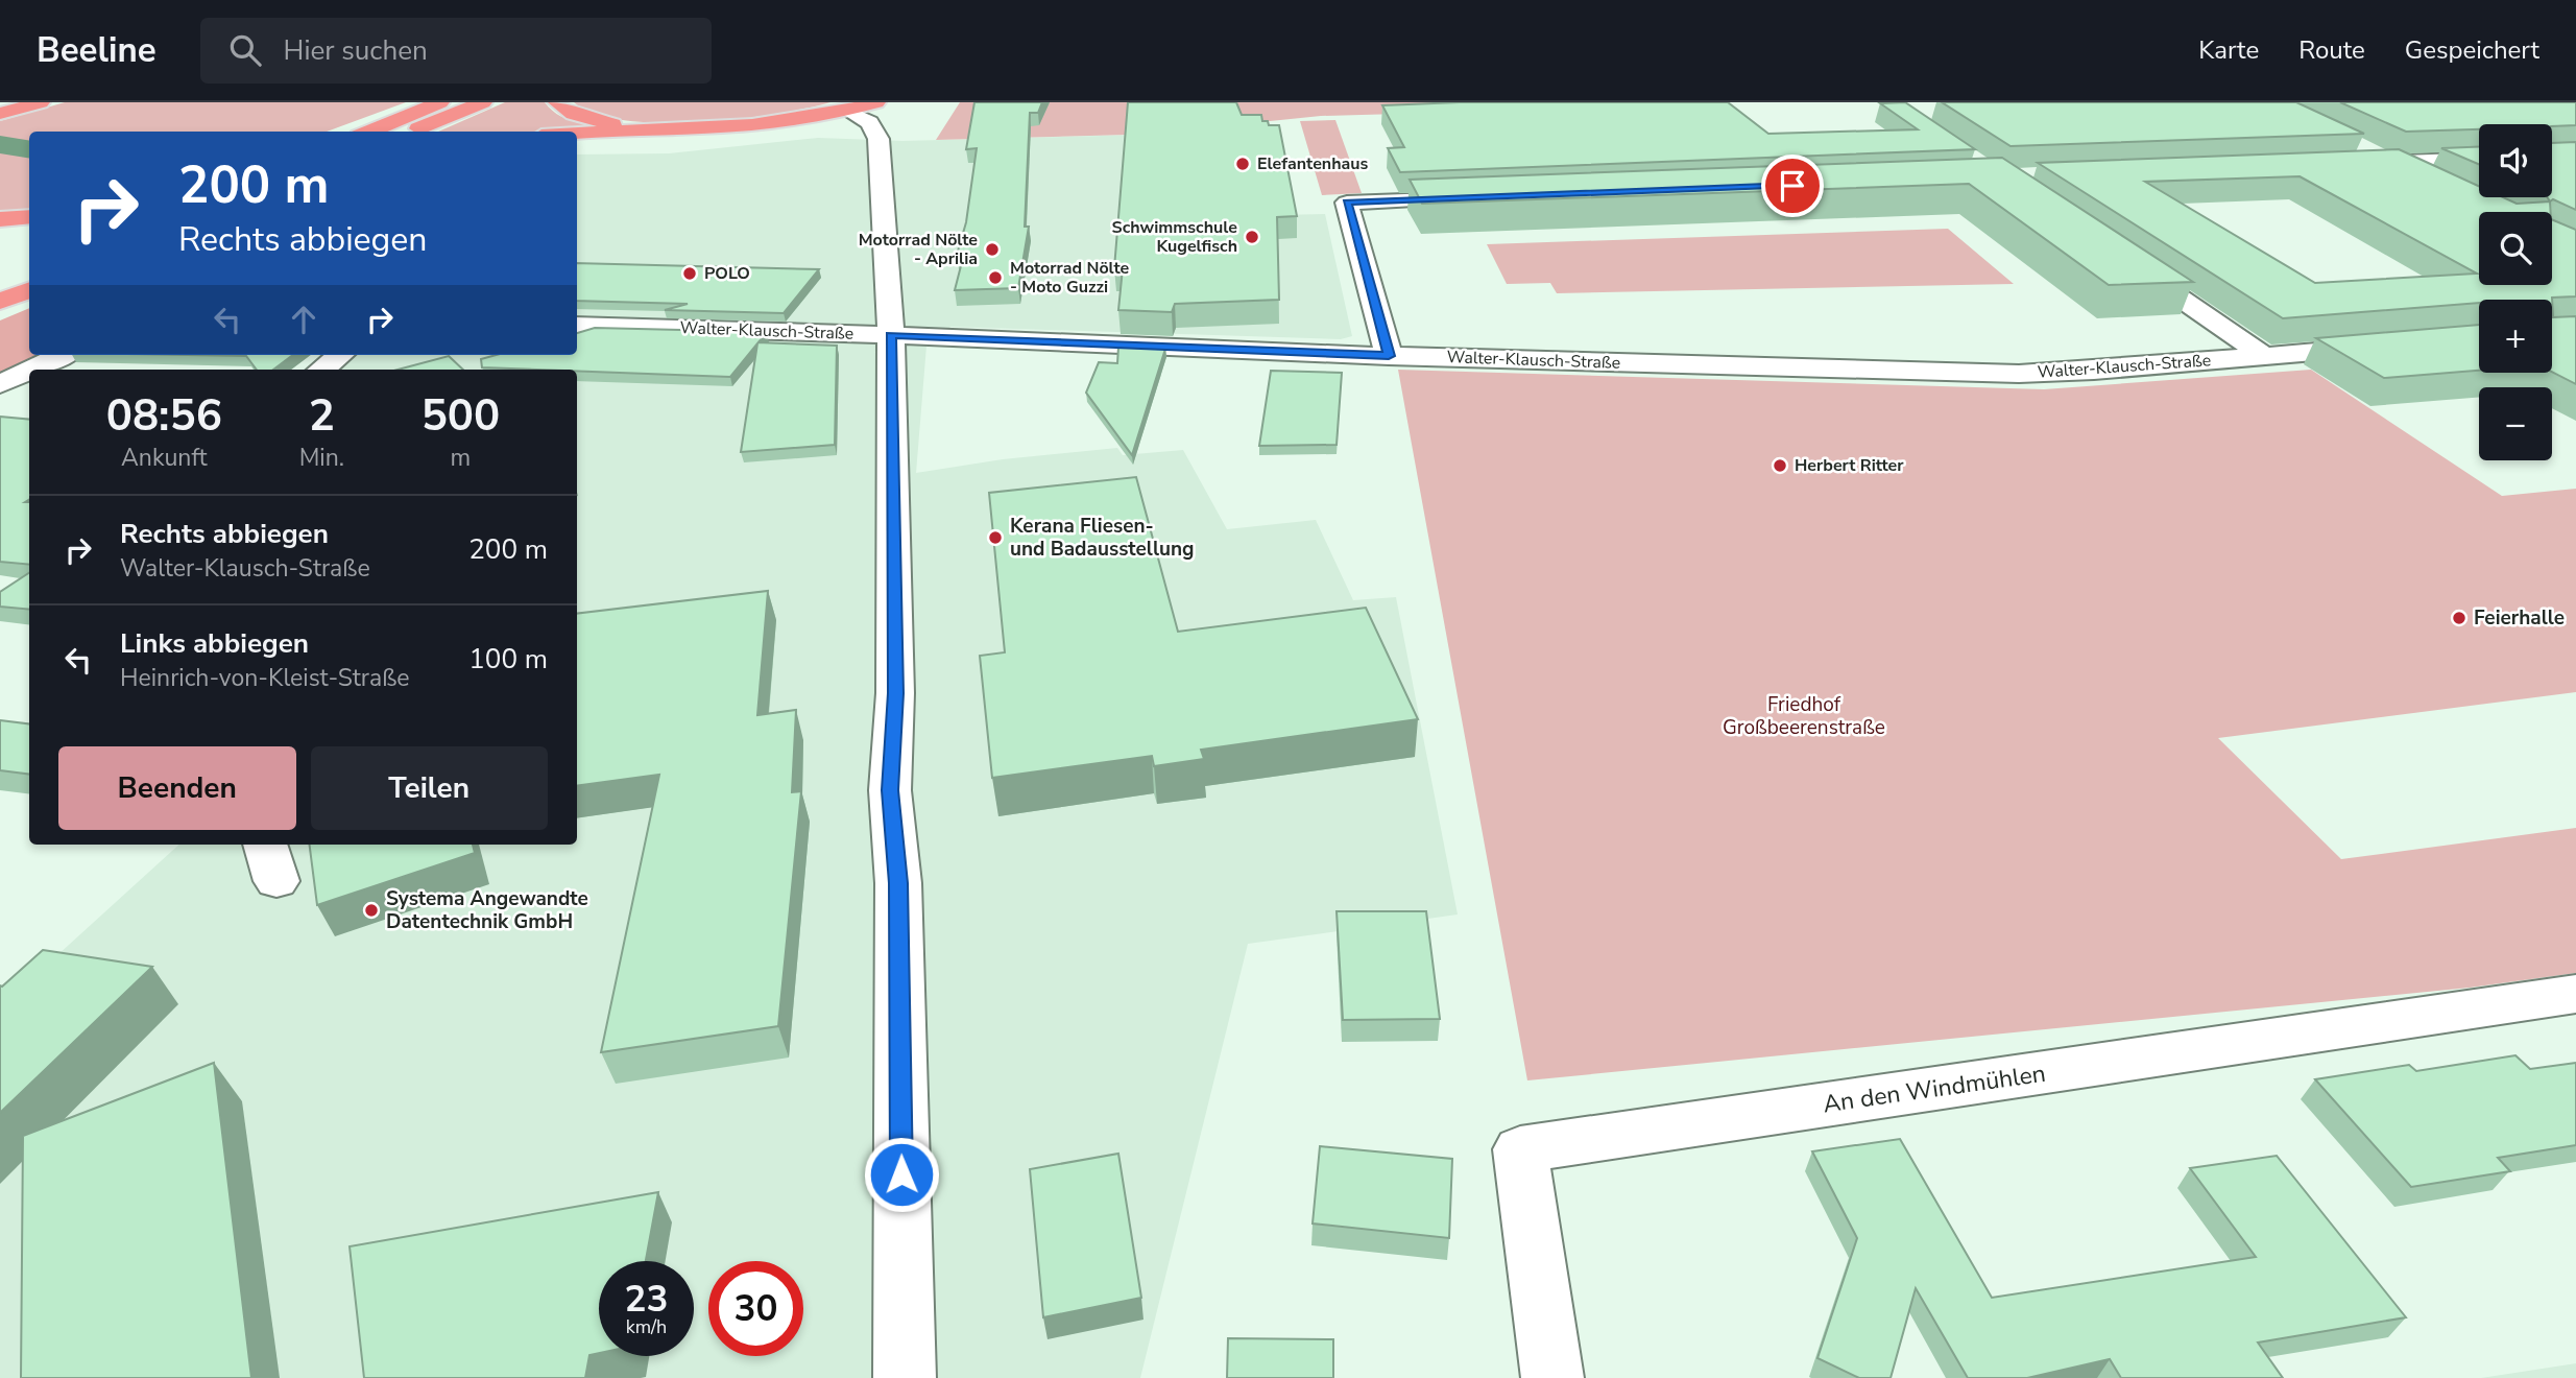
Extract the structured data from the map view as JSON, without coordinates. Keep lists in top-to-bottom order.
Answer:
{
  "streets": {
    "street": ["Walter-Klausch-Straße", "An den Windmühlen"]
  },
  "parks": ["Friedhof Großbeerenstraße"],
  "places": [
    "Elefantenhaus",
    "Schwimmschule Kugelfisch",
    "Motorrad Nölte - Aprilia",
    "POLO",
    "Motorrad Nölte - Moto Guzzi",
    "Herbert Ritter",
    "Kerana Fliesen- und Badausstellung",
    "Feierhalle",
    "Systema Angewandte Datentechnik GmbH"
  ],
  "page": {
    "header": "Beeline",
    "search": "Hier suchen",
    "nav": ["Karte", "Route", "Gespeichert"],
    "map_buttons": ["+", "−"],
    "turn": ["200 m", "Rechts abbiegen"],
    "eta": [
      "08:56",
      "Ankunft",
      "2",
      "Min.",
      "500",
      "m"
    ],
    "list": [
      {
        "name": "Rechts abbiegen",
        "note": "Walter-Klausch-Straße",
        "value": "200 m"
      },
      {
        "name": "Links abbiegen",
        "note": "Heinrich-von-Kleist-Straße",
        "value": "100 m"
      }
    ],
    "buttons": ["Beenden", "Teilen"],
    "speed": "23 km/h",
    "limit": "30"
  }
}
